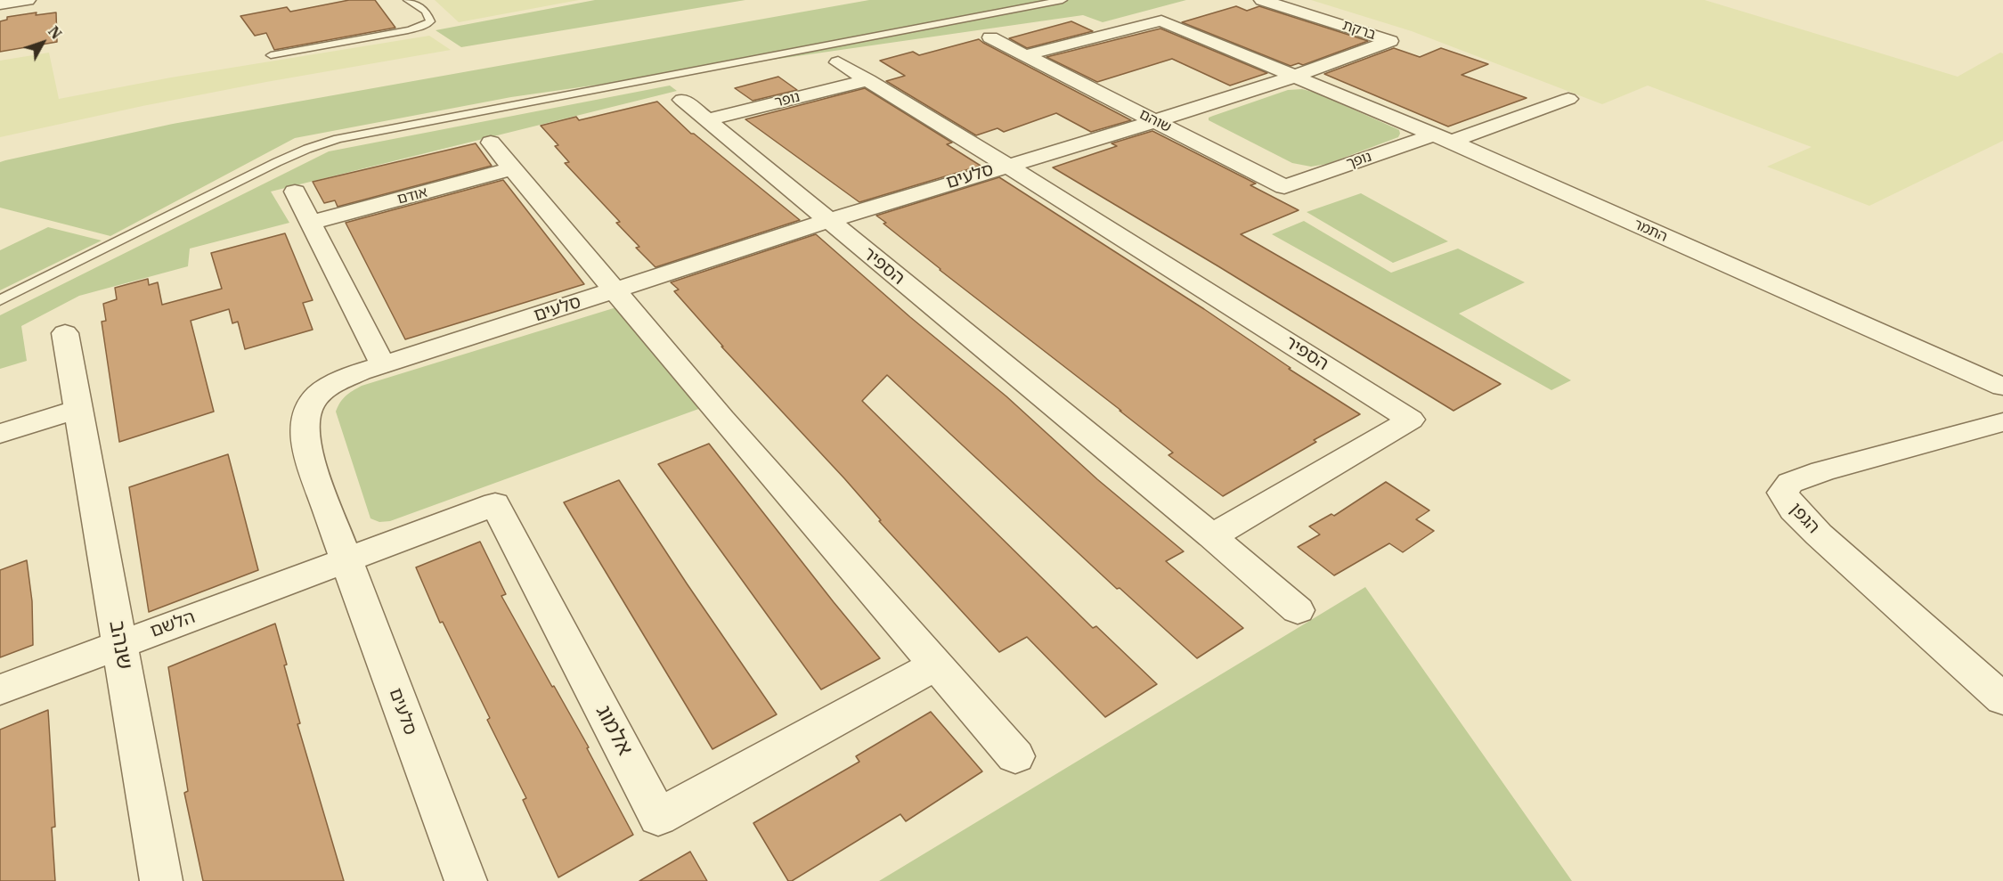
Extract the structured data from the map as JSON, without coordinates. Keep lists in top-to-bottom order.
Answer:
{
  "streets": {
    "street": [
      "ברקת",
      "נופר",
      "שוהם",
      "נופך",
      "סלעים",
      "אודם",
      "התמר",
      "הספיר",
      "הגפן",
      "הלשם",
      "שנהב",
      "אלמוג"
    ]
  },
  "crossings": [
    ["ברקת", "סלעים"],
    ["ברקת", "התמר"],
    ["שוהם", "נופך"],
    ["שוהם", "סלעים"],
    ["נופך", "התמר"],
    ["סלעים", "התמר"],
    ["סלעים", "הספיר"],
    ["סלעים", "הלשם"],
    ["סלעים", "אלמוג"],
    ["הלשם", "שנהב"],
    ["הלשם", "אלמוג"]
  ],
  "north": "top right"
}
